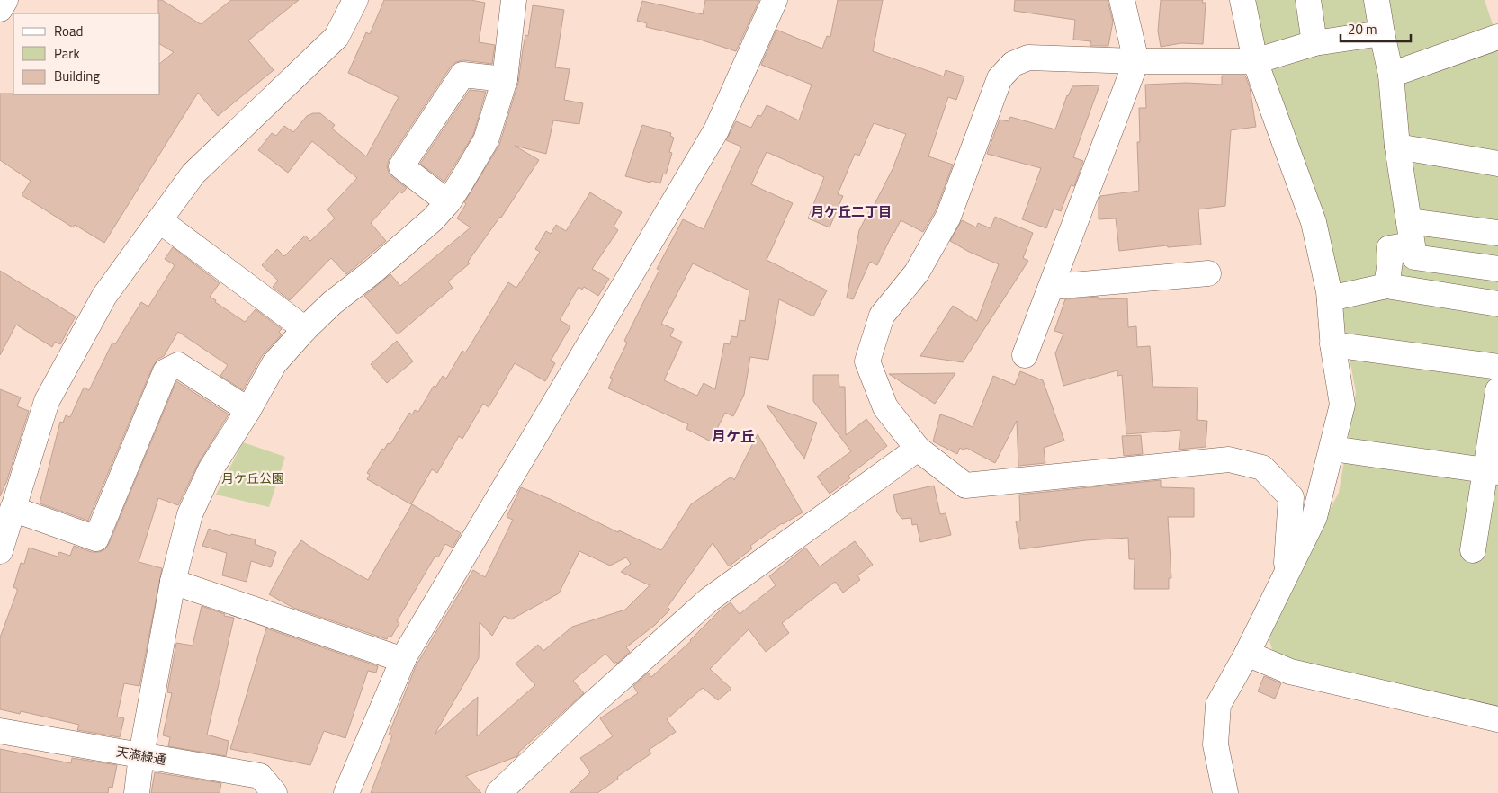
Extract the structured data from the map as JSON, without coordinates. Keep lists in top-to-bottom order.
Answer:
{
  "streets": {
    "street": ["天満緑通"]
  },
  "districts": ["月ケ丘二丁目", "月ケ丘"],
  "parks": ["月ケ丘公園"],
  "legend": ["Road", "Park", "Building"],
  "scale_bar": "20 m"
}
